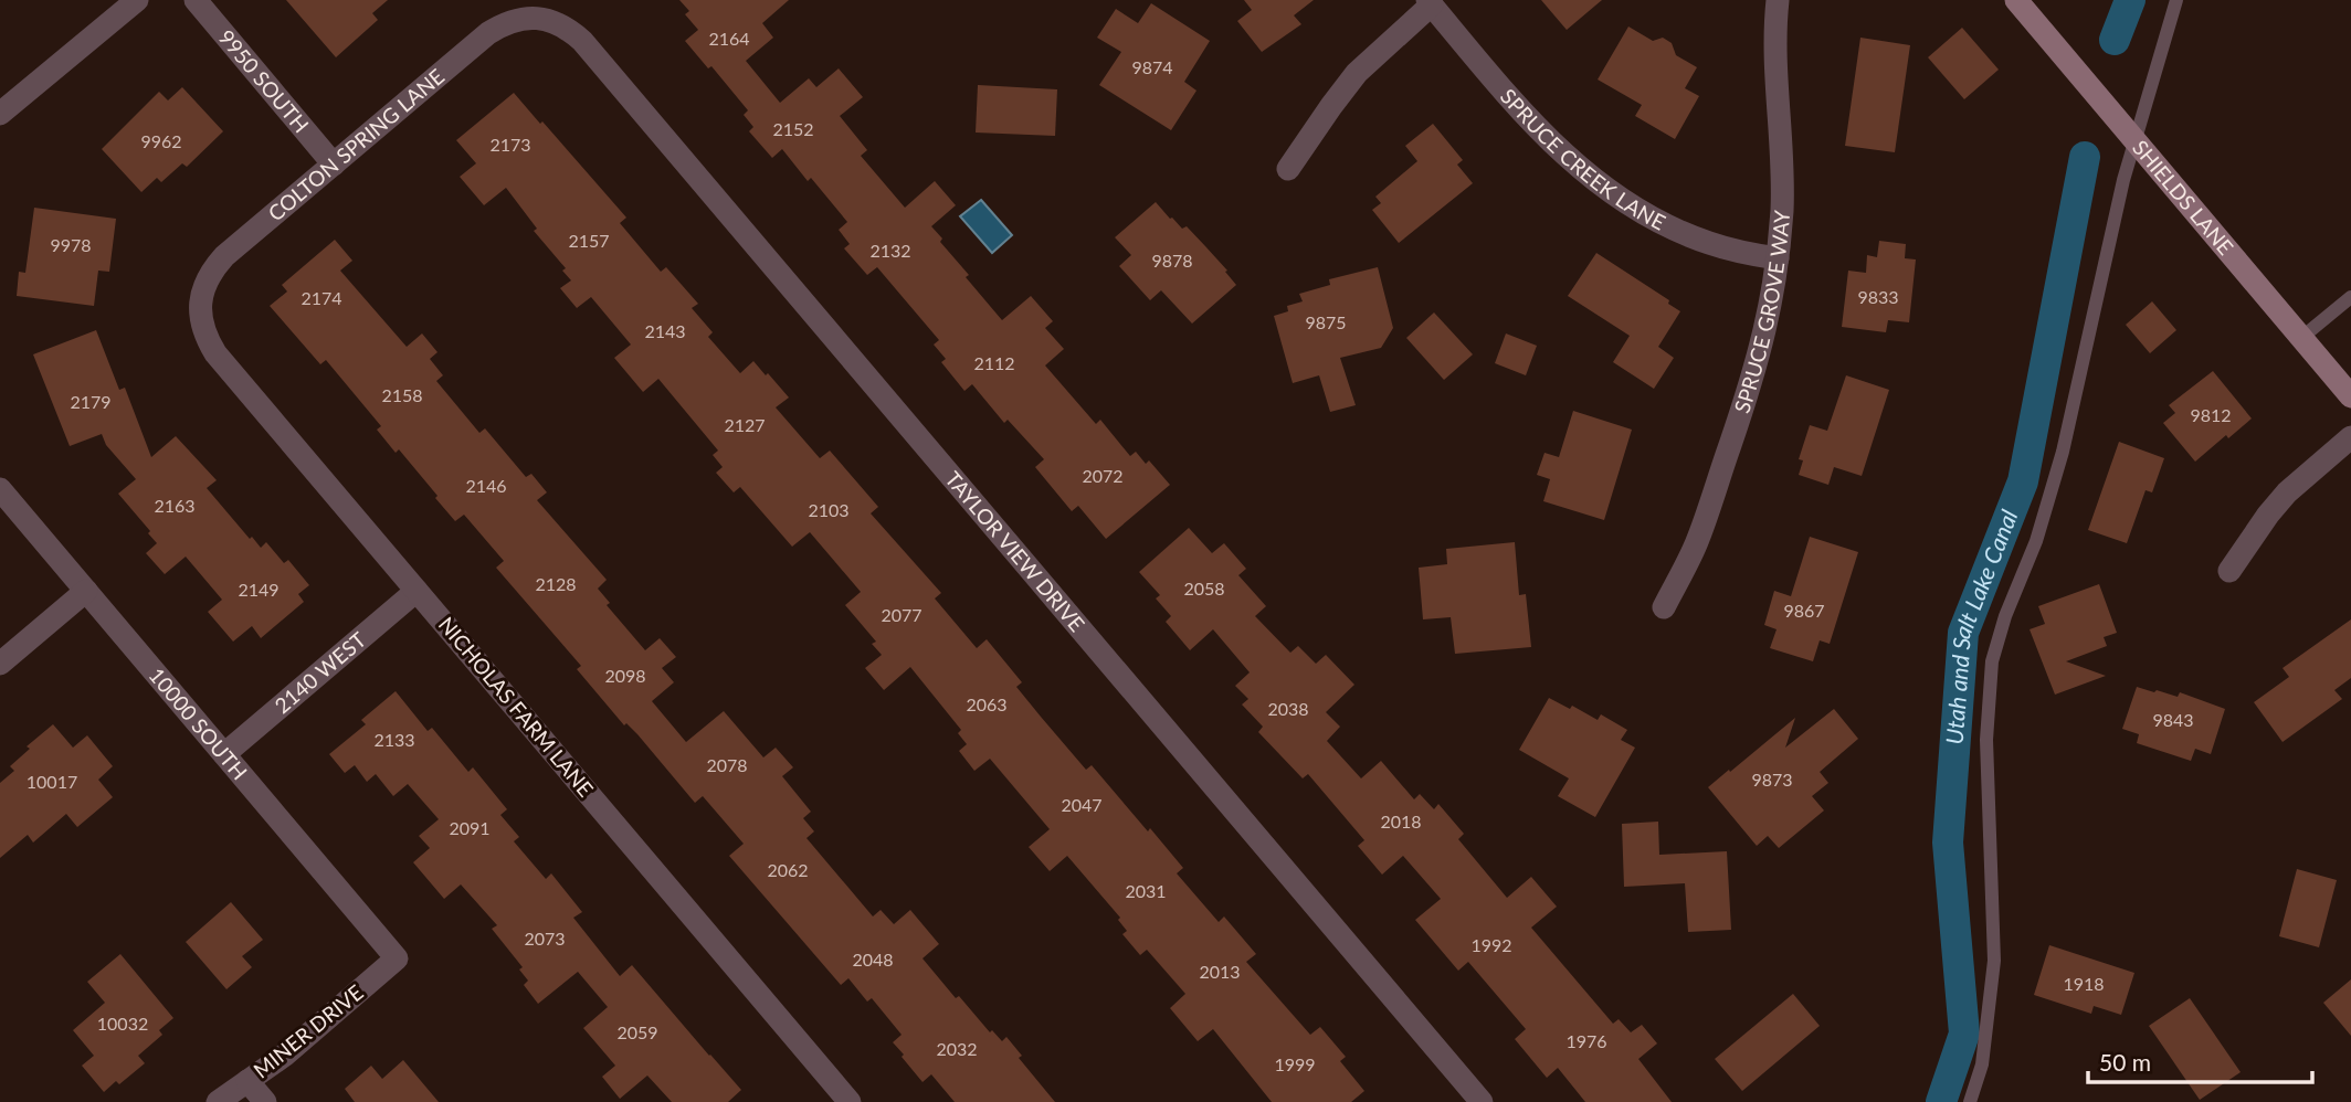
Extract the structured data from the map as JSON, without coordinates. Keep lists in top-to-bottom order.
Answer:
{
  "streets": {
    "main road": ["SHIELDS LANE"],
    "street": [
      "9950 SOUTH",
      "COLTON SPRING LANE",
      "SPRUCE CREEK LANE",
      "SPRUCE GROVE WAY",
      "TAYLOR VIEW DRIVE",
      "2140 WEST",
      "NICHOLAS FARM LANE",
      "10000 SOUTH",
      "MINER DRIVE"
    ]
  },
  "crossings": [
    ["9950 SOUTH", "COLTON SPRING LANE"],
    ["COLTON SPRING LANE", "TAYLOR VIEW DRIVE"],
    ["COLTON SPRING LANE", "NICHOLAS FARM LANE"],
    ["SPRUCE CREEK LANE", "SPRUCE GROVE WAY"],
    ["2140 WEST", "NICHOLAS FARM LANE"],
    ["2140 WEST", "10000 SOUTH"],
    ["10000 SOUTH", "MINER DRIVE"]
  ],
  "water": ["Utah and Salt Lake Canal"],
  "house_numbers": [
    "2164",
    "9874",
    "2152",
    "9962",
    "2173",
    "2157",
    "9978",
    "2132",
    "9878",
    "9833",
    "2174",
    "9875",
    "2143",
    "2112",
    "2158",
    "2179",
    "9812",
    "2127",
    "2072",
    "2146",
    "2163",
    "2103",
    "2128",
    "2058",
    "2149",
    "9867",
    "2077",
    "2098",
    "2063",
    "2038",
    "9843",
    "2133",
    "2078",
    "9873",
    "10017",
    "2047",
    "2018",
    "2091",
    "2062",
    "2031",
    "2073",
    "1992",
    "2048",
    "2013",
    "1918",
    "10032",
    "2059",
    "1976",
    "2032",
    "1999"
  ],
  "scale_bar": "50 m"
}
